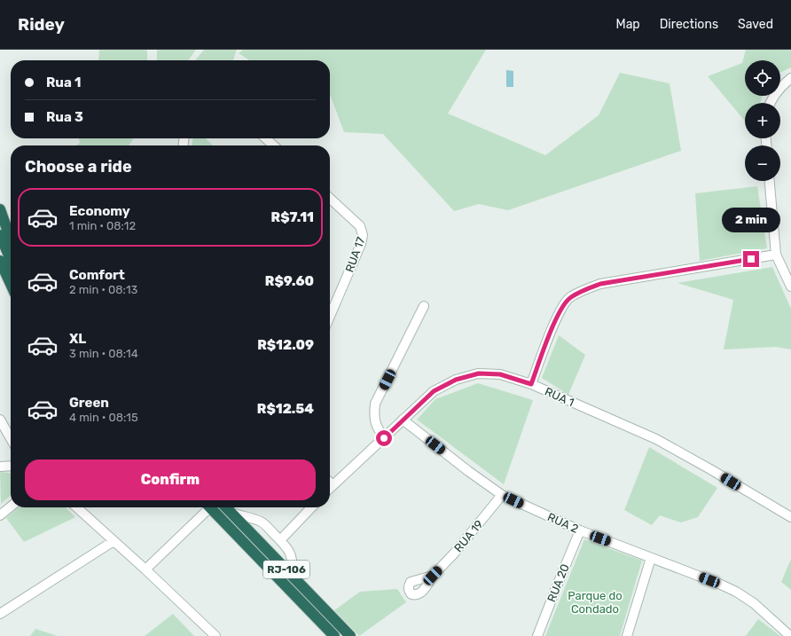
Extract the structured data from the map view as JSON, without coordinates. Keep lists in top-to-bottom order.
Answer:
{
  "streets": {
    "highway": ["RJ-106"],
    "street": [
      "RUA 17",
      "RUA 1",
      "RUA 2",
      "RUA 19",
      "RUA 20"
    ]
  },
  "crossings": [
    ["RUA 1", "RUA 2"],
    ["RUA 2", "RUA 19"],
    ["RUA 2", "RUA 20"]
  ],
  "parks": ["Parque do Condado"],
  "page": {
    "header": "Ridey",
    "nav": ["Map", "Directions", "Saved"],
    "map_buttons": ["+", "−"],
    "banner": ["Rua 1", "Rua 3"],
    "heading": "Choose a ride",
    "list": [
      {
        "name": "Economy",
        "note": "1 min · 08:12",
        "value": "R$7.11"
      },
      {
        "name": "Comfort",
        "note": "2 min · 08:13",
        "value": "R$9.60"
      },
      {
        "name": "XL",
        "note": "3 min · 08:14",
        "value": "R$12.09"
      },
      {
        "name": "Green",
        "note": "4 min · 08:15",
        "value": "R$12.54"
      }
    ],
    "bubble": "2 min",
    "buttons": "Confirm"
  }
}
